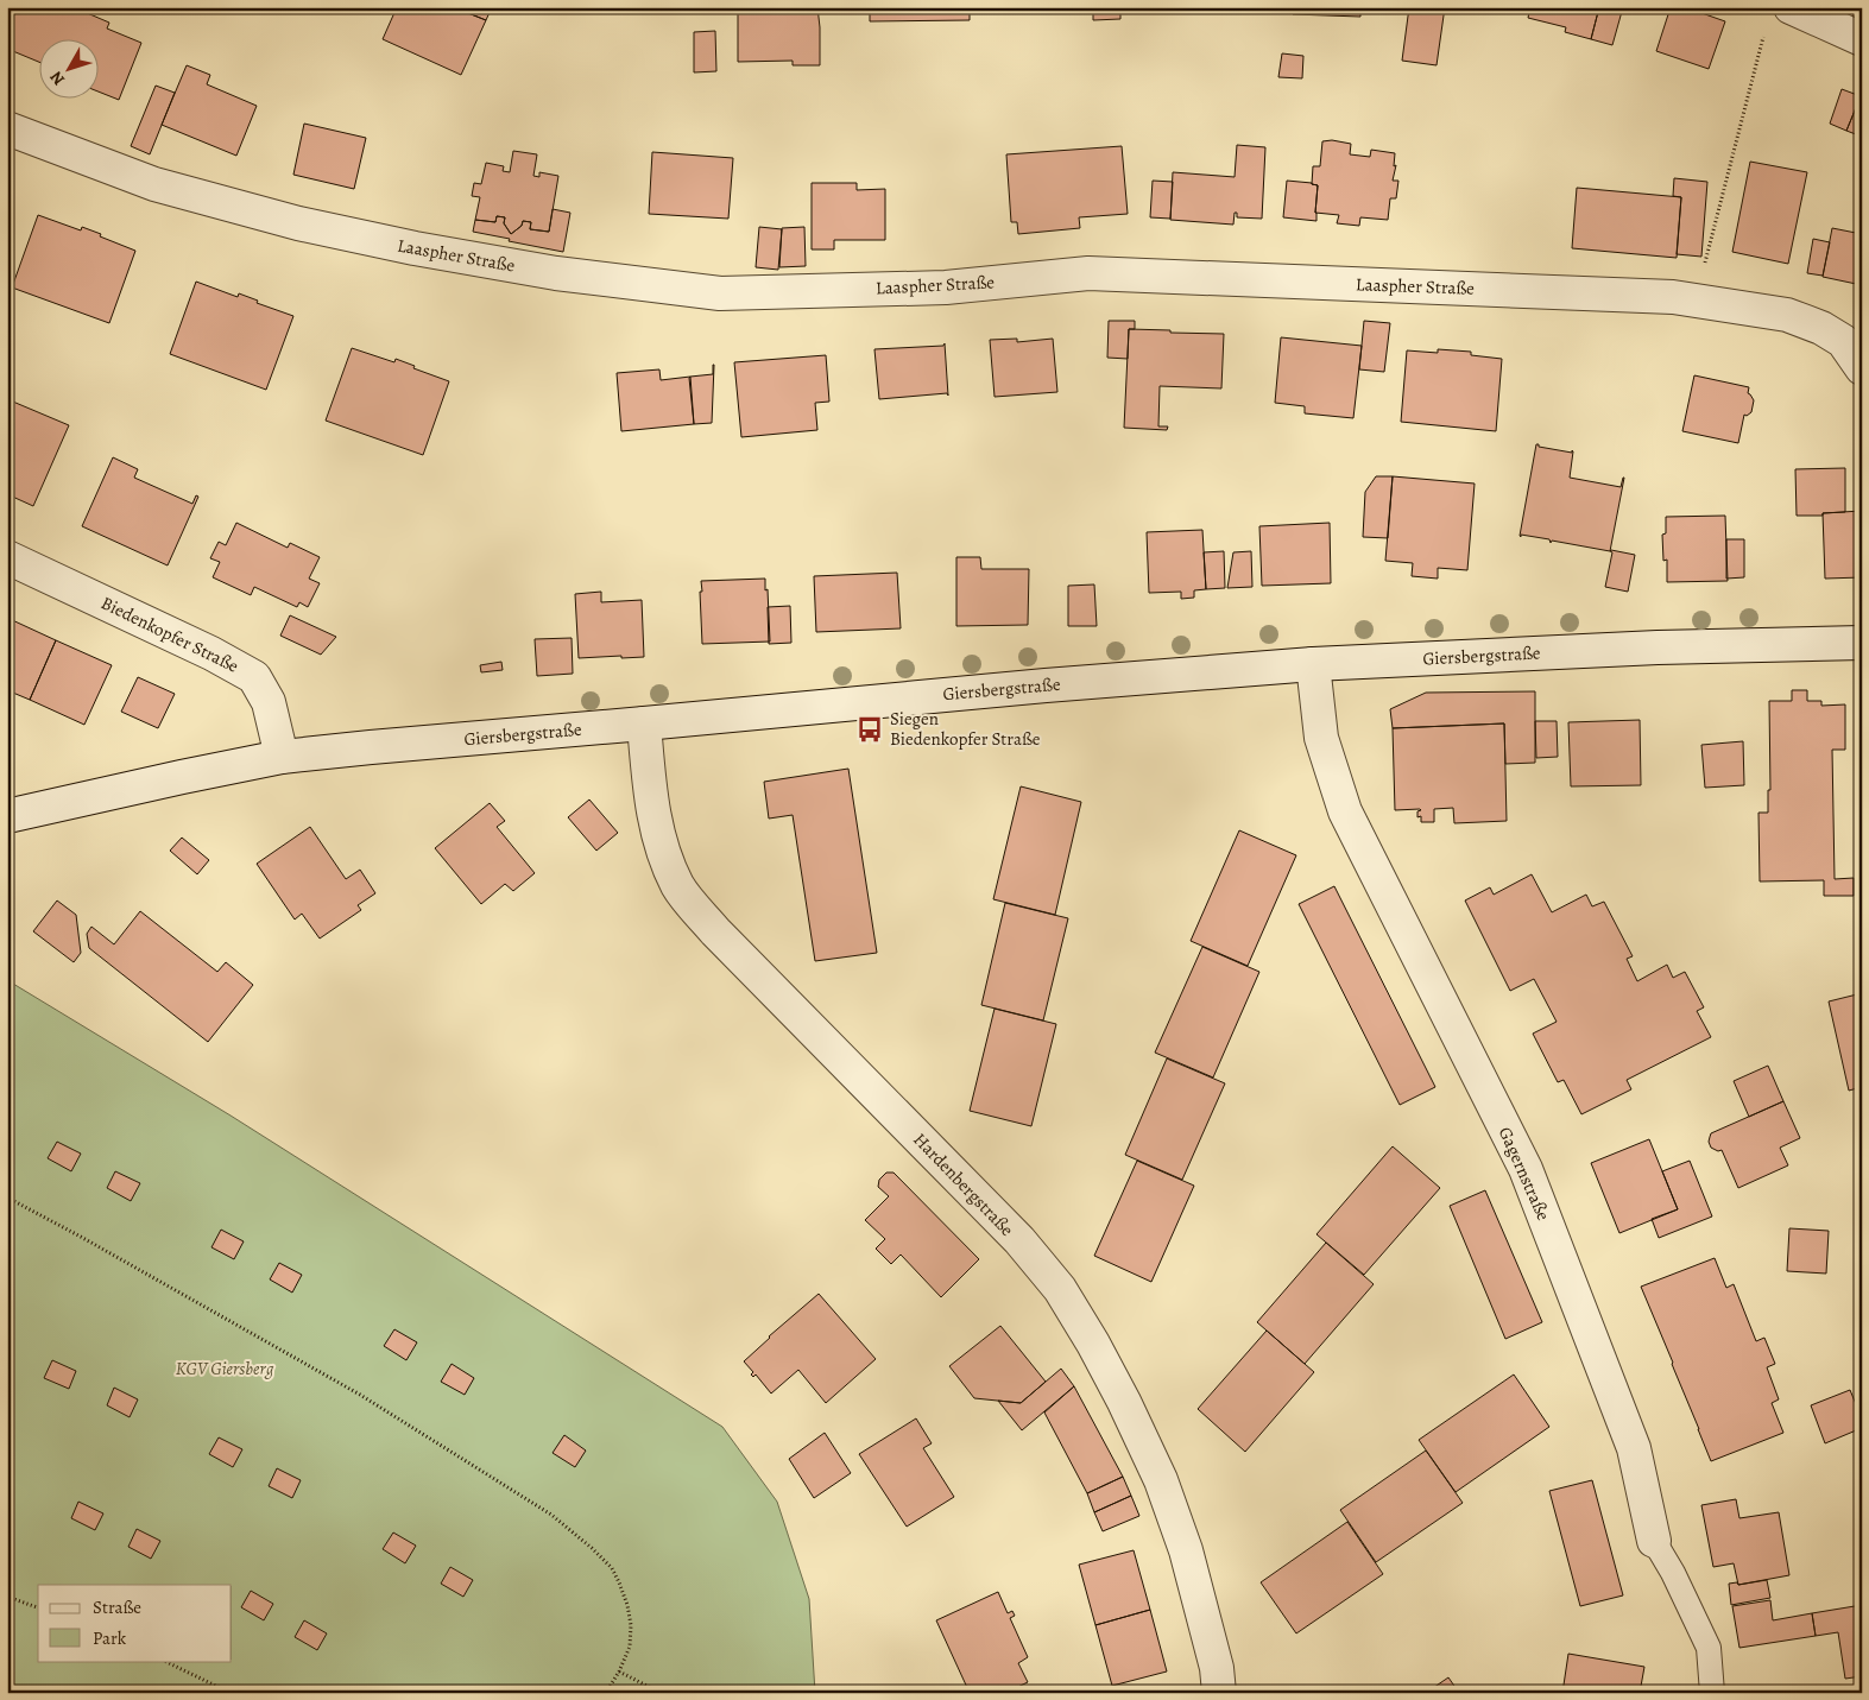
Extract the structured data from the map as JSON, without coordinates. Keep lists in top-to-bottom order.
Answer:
{
  "streets": {
    "street": [
      "Laaspher Straße",
      "Biedenkopfer Straße",
      "Giersbergstraße",
      "Gagernstraße",
      "Hardenbergstraße"
    ]
  },
  "crossings": [
    ["Biedenkopfer Straße", "Giersbergstraße"],
    ["Giersbergstraße", "Gagernstraße"],
    ["Giersbergstraße", "Hardenbergstraße"]
  ],
  "parks": ["KGV Giersberg"],
  "places": {
    "bus stop": ["Siegen Biedenkopfer Straße"]
  },
  "legend": ["Straße", "Park"],
  "north": "bottom left"
}
